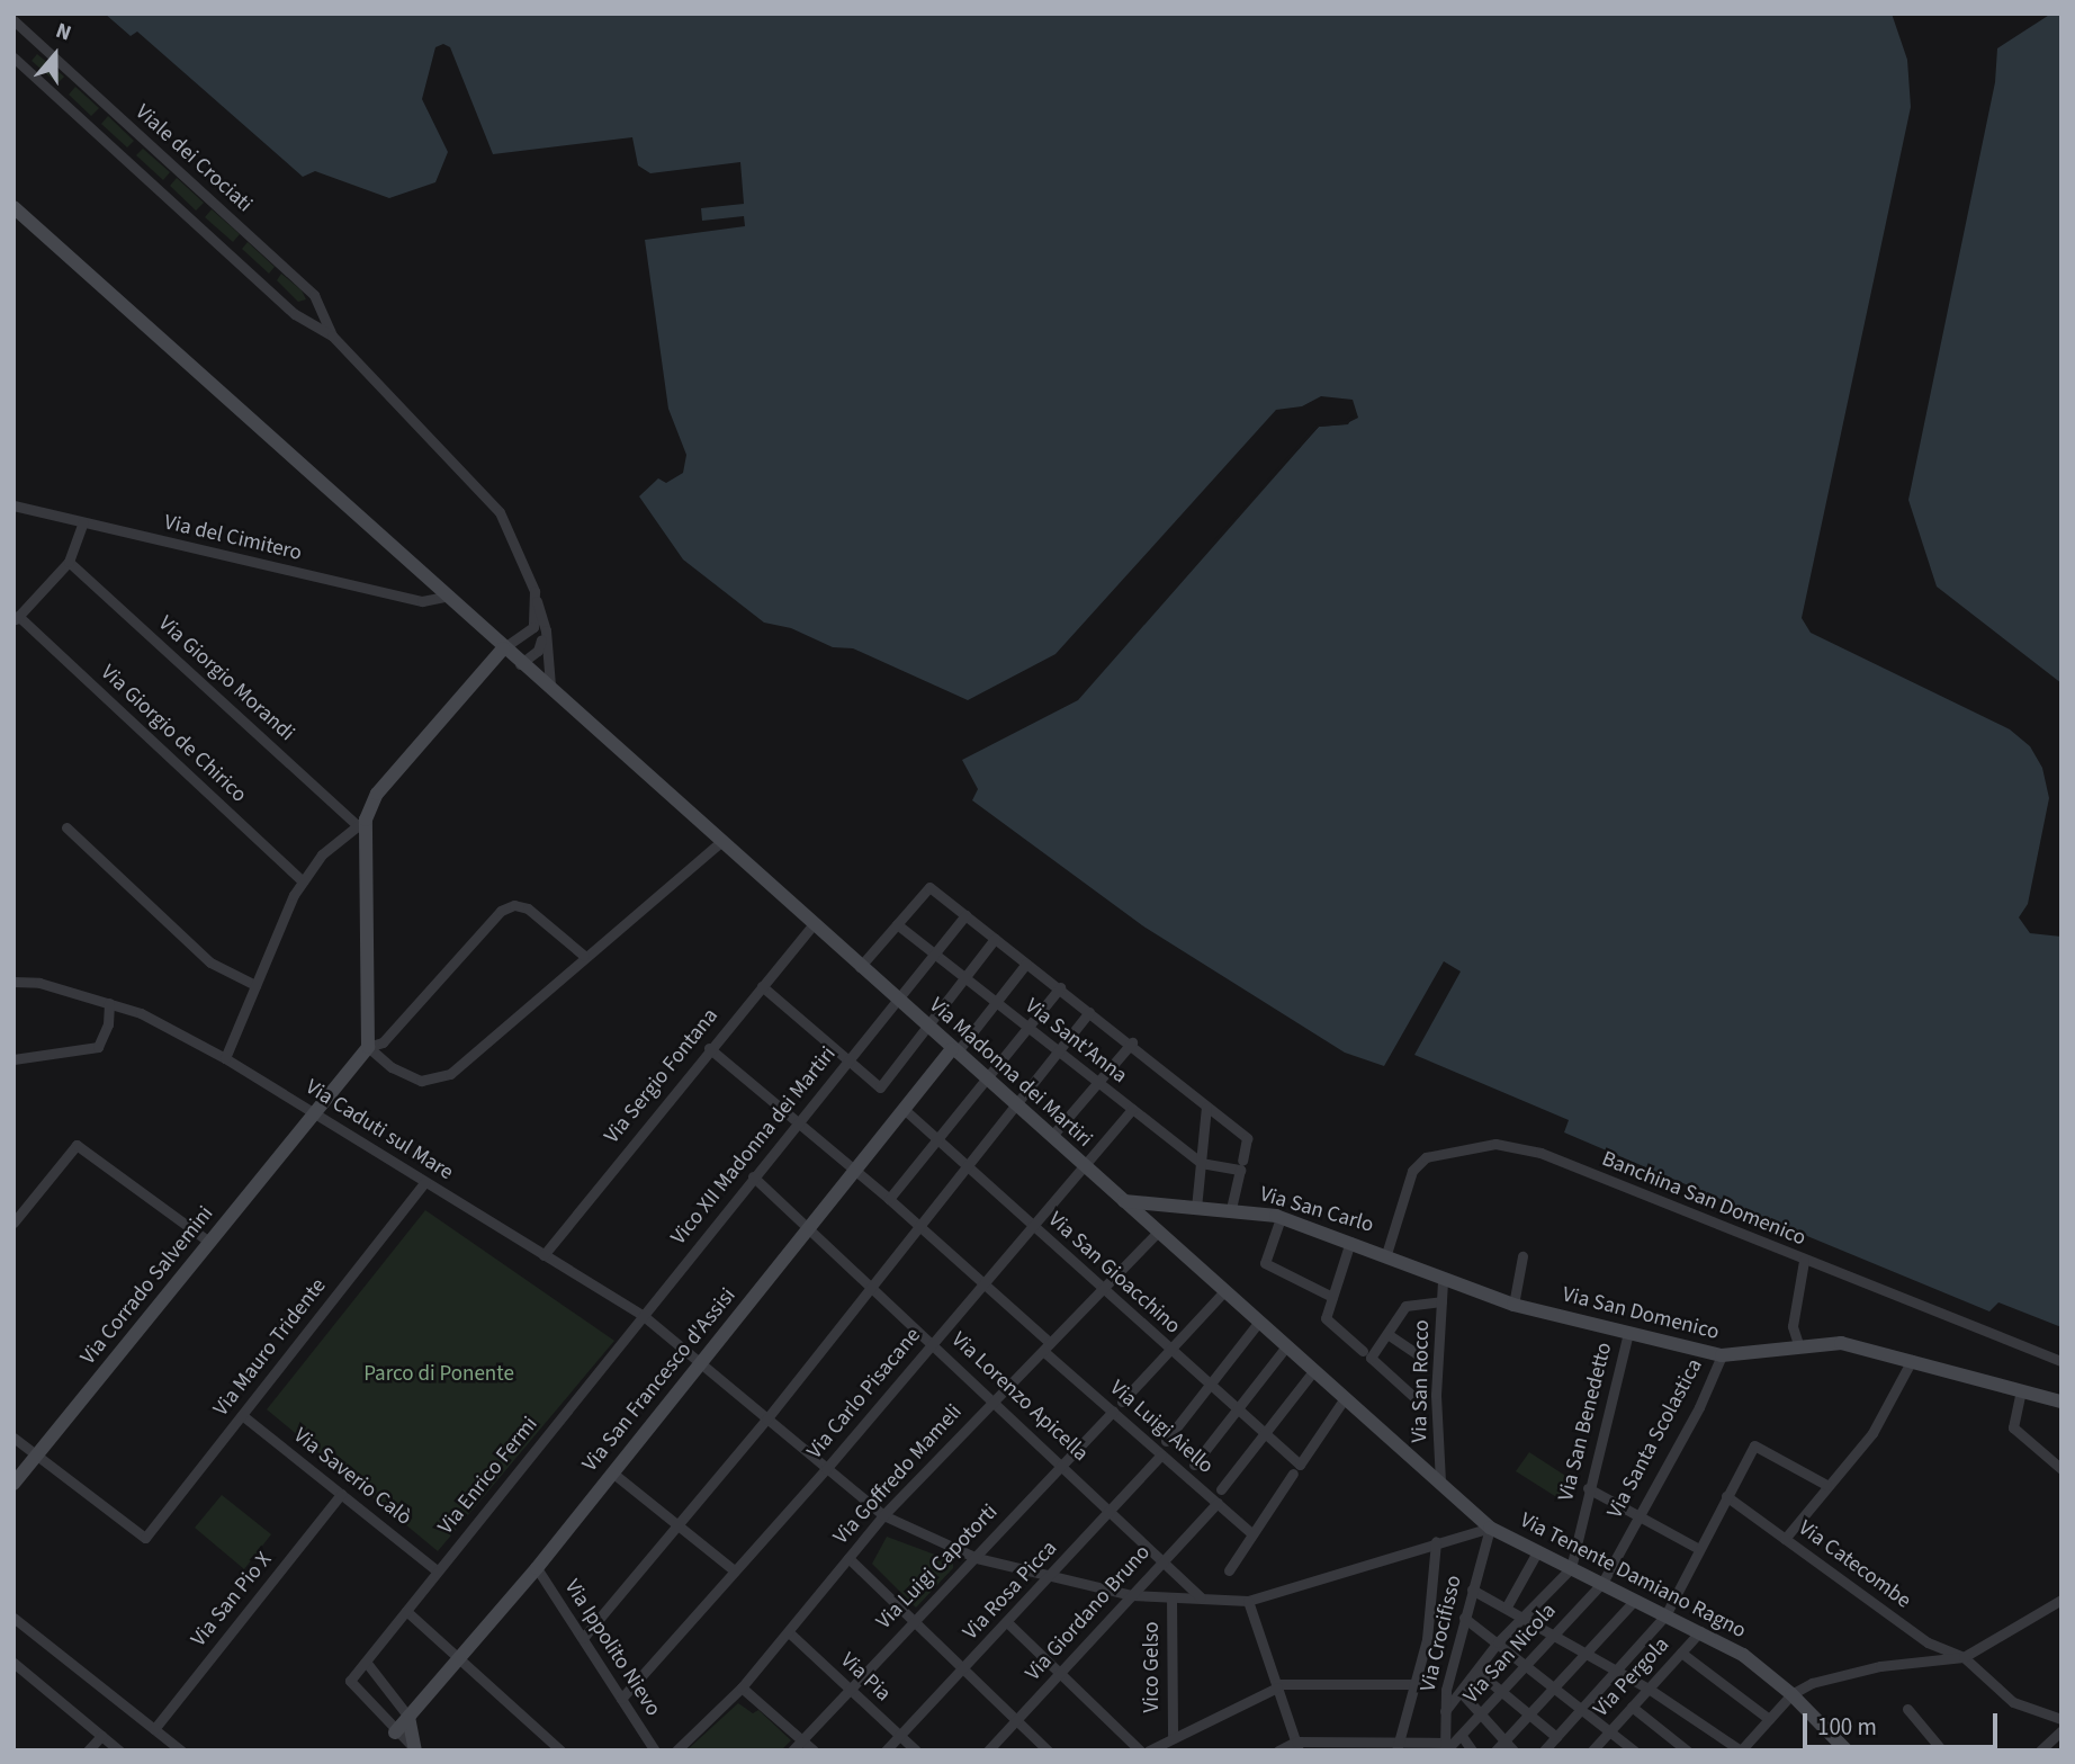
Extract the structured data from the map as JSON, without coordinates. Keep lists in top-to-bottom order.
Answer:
{
  "streets": {
    "street": [
      "Viale dei Crociati",
      "Via del Cimitero",
      "Via Giorgio Morandi",
      "Via Giorgio de Chirico",
      "Via Sant'Anna",
      "Via Madonna dei Martiri",
      "Via Sergio Fontana",
      "Via Caduti sul Mare",
      "Vico XII Madonna dei Martiri",
      "Banchina San Domenico",
      "Via San Carlo",
      "Via San Gioacchino",
      "Via Corrado Salvemini",
      "Via San Domenico",
      "Via Mauro Tridente",
      "Via San Francesco d'Assisi",
      "Via San Rocco",
      "Via Carlo Pisacane",
      "Via Lorenzo Apicella",
      "Via San Benedetto",
      "Via Luigi Aiello",
      "Via Santa Scolastica",
      "Via Goffredo Mameli",
      "Via Enrico Fermi",
      "Via Saverio Calò",
      "Via Catecombe",
      "Via Luigi Capotorti",
      "Via Tenente Damiano Ragno",
      "Via Rosa Picca",
      "Via San Pio X",
      "Via Giordano Bruno",
      "Via Crocifisso",
      "Via Ippolito Nievo",
      "Via San Nicola",
      "Vico Gelso",
      "Via Pia",
      "Via Pergola"
    ]
  },
  "crossings": [
    ["Viale dei Crociati", "Via Madonna dei Martiri"],
    ["Via del Cimitero", "Via Madonna dei Martiri"],
    ["Via Sant'Anna", "Vico XII Madonna dei Martiri"],
    ["Via Sant'Anna", "Via Carlo Pisacane"],
    ["Via Madonna dei Martiri", "Via Sergio Fontana"],
    ["Via Madonna dei Martiri", "Vico XII Madonna dei Martiri"],
    ["Via Madonna dei Martiri", "Via San Carlo"],
    ["Via Madonna dei Martiri", "Via San Francesco d'Assisi"],
    ["Via Madonna dei Martiri", "Via San Rocco"],
    ["Via Madonna dei Martiri", "Via Carlo Pisacane"],
    ["Via Madonna dei Martiri", "Via Goffredo Mameli"],
    ["Via Madonna dei Martiri", "Via Tenente Damiano Ragno"],
    ["Via Madonna dei Martiri", "Via Crocifisso"],
    ["Via Sergio Fontana", "Via Caduti sul Mare"],
    ["Via Sergio Fontana", "Via Luigi Aiello"],
    ["Via Caduti sul Mare", "Vico XII Madonna dei Martiri"],
    ["Via Caduti sul Mare", "Via Corrado Salvemini"],
    ["Via Caduti sul Mare", "Via Mauro Tridente"],
    ["Via Caduti sul Mare", "Via San Francesco d'Assisi"],
    ["Via Caduti sul Mare", "Via Carlo Pisacane"],
    ["Via Caduti sul Mare", "Via Lorenzo Apicella"],
    ["Via Caduti sul Mare", "Via Goffredo Mameli"],
    ["Via Caduti sul Mare", "Via Enrico Fermi"],
    ["Via Caduti sul Mare", "Via Luigi Capotorti"],
    ["Via Caduti sul Mare", "Via Rosa Picca"],
    ["Via Caduti sul Mare", "Via Giordano Bruno"],
    ["Via Caduti sul Mare", "Vico Gelso"],
    ["Vico XII Madonna dei Martiri", "Via Lorenzo Apicella"],
    ["Vico XII Madonna dei Martiri", "Via Luigi Aiello"],
    ["Vico XII Madonna dei Martiri", "Via Enrico Fermi"],
    ["Banchina San Domenico", "Via San Carlo"],
    ["Via San Carlo", "Via San Domenico"],
    ["Via San Carlo", "Via San Rocco"],
    ["Via San Gioacchino", "Via San Francesco d'Assisi"],
    ["Via San Gioacchino", "Via Carlo Pisacane"],
    ["Via San Gioacchino", "Via Goffredo Mameli"],
    ["Via Corrado Salvemini", "Via Mauro Tridente"],
    ["Via San Domenico", "Via San Rocco"],
    ["Via San Domenico", "Via San Benedetto"],
    ["Via San Domenico", "Via Santa Scolastica"],
    ["Via Mauro Tridente", "Via Saverio Calò"],
    ["Via San Francesco d'Assisi", "Via Lorenzo Apicella"],
    ["Via San Francesco d'Assisi", "Via Luigi Aiello"],
    ["Via San Francesco d'Assisi", "Via Enrico Fermi"],
    ["Via San Francesco d'Assisi", "Via Ippolito Nievo"],
    ["Via Carlo Pisacane", "Via Lorenzo Apicella"],
    ["Via Carlo Pisacane", "Via Luigi Aiello"],
    ["Via Carlo Pisacane", "Via Ippolito Nievo"],
    ["Via Lorenzo Apicella", "Via Goffredo Mameli"],
    ["Via Lorenzo Apicella", "Via Luigi Capotorti"],
    ["Via Lorenzo Apicella", "Via Rosa Picca"],
    ["Via Lorenzo Apicella", "Via Giordano Bruno"],
    ["Via San Benedetto", "Via Tenente Damiano Ragno"],
    ["Via Luigi Aiello", "Via Goffredo Mameli"],
    ["Via Luigi Aiello", "Via Luigi Capotorti"],
    ["Via Luigi Aiello", "Via Rosa Picca"],
    ["Via Luigi Aiello", "Via Giordano Bruno"],
    ["Via Santa Scolastica", "Via Tenente Damiano Ragno"],
    ["Via Santa Scolastica", "Via San Nicola"],
    ["Via Goffredo Mameli", "Via Pia"],
    ["Via Enrico Fermi", "Via Saverio Calò"],
    ["Via Saverio Calò", "Via San Pio X"],
    ["Via Luigi Capotorti", "Via Pia"],
    ["Via Tenente Damiano Ragno", "Via Crocifisso"],
    ["Via Tenente Damiano Ragno", "Via San Nicola"],
    ["Via Tenente Damiano Ragno", "Via Pergola"],
    ["Via Rosa Picca", "Via Pia"],
    ["Via Crocifisso", "Via San Nicola"]
  ],
  "parks": ["Parco di Ponente"],
  "scale_bar": "100 m",
  "north": "top"
}
